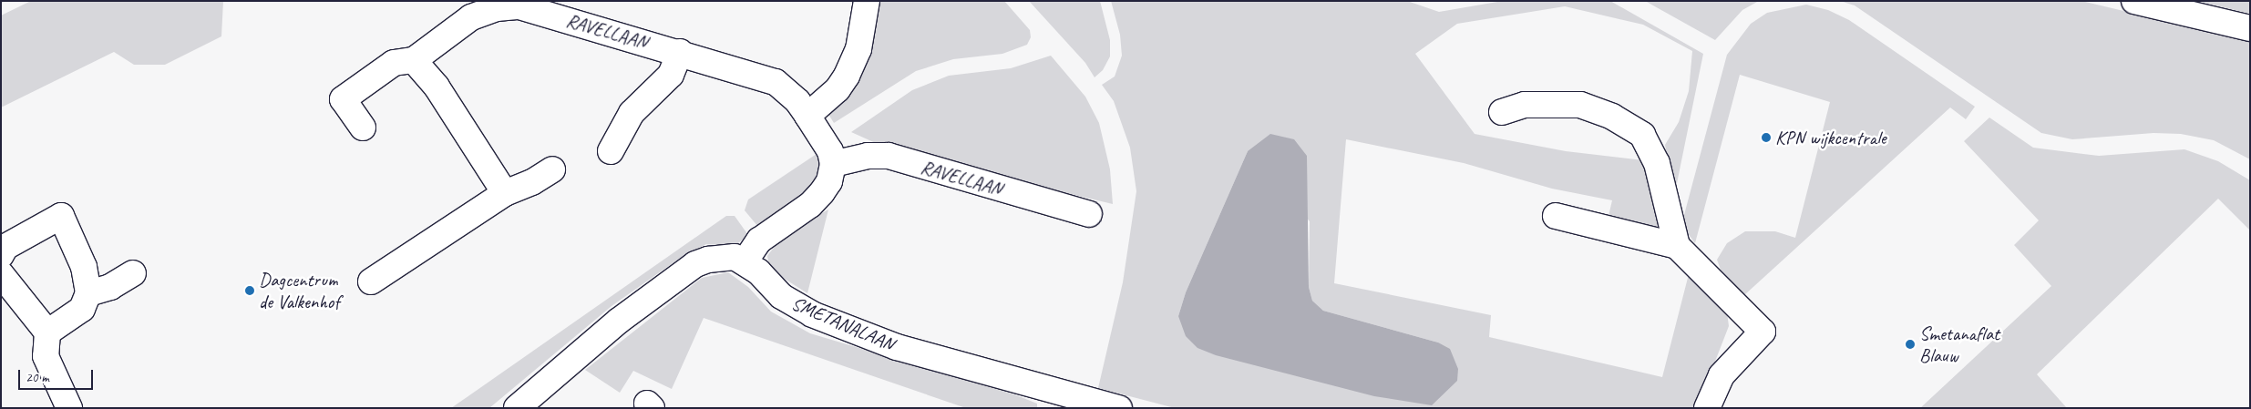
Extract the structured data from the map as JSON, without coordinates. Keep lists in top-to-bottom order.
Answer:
{
  "streets": {
    "street": ["RAVELLAAN", "SMETANALAAN"]
  },
  "places": ["KPN wijkcentrale", "Dagcentrum de Valkenhof", "Smetanaflat Blauw"],
  "scale_bar": "20 m"
}
